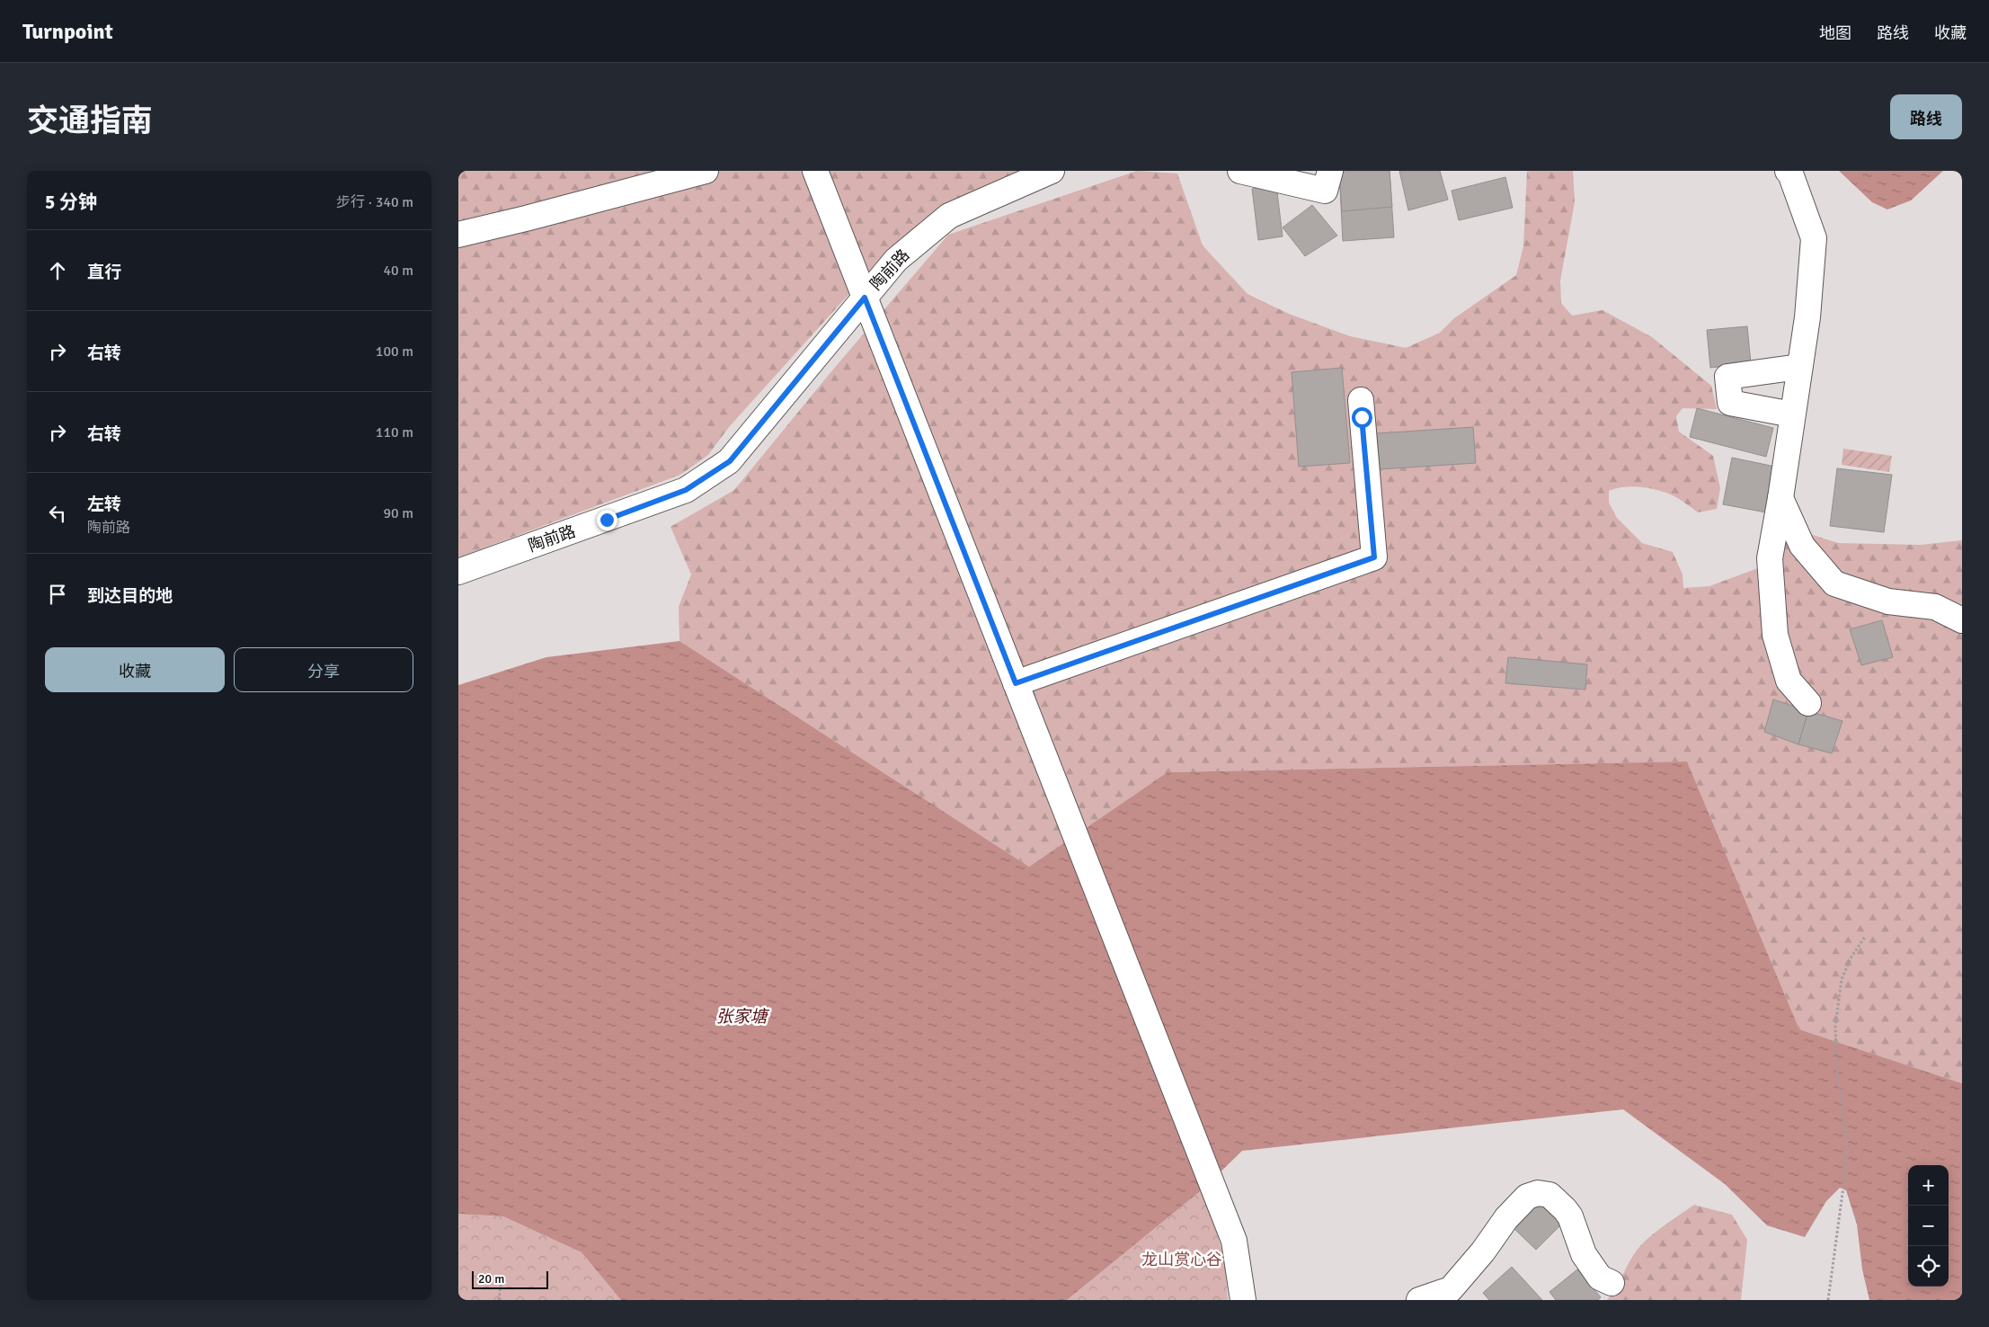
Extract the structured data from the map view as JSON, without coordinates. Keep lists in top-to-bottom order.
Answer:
{
  "streets": {
    "street": ["陶前路"]
  },
  "water": ["张家塘"],
  "parks": ["龙山赏心谷"],
  "scale_bar": "20 m",
  "page": {
    "header": "Turnpoint",
    "nav": ["地图", "路线", "收藏"],
    "title": "交通指南",
    "buttons": [
      "路线",
      ["收藏", "分享"]
    ],
    "heading": ["5 分钟", "步行 · 340 m"],
    "list": [
      ["直行", "40 m"],
      ["右转", "100 m"],
      ["右转", "110 m"],
      ["左转", "陶前路", "90 m"],
      "到达目的地"
    ],
    "map_buttons": ["+", "−"],
    "scale": "20 m"
  }
}
